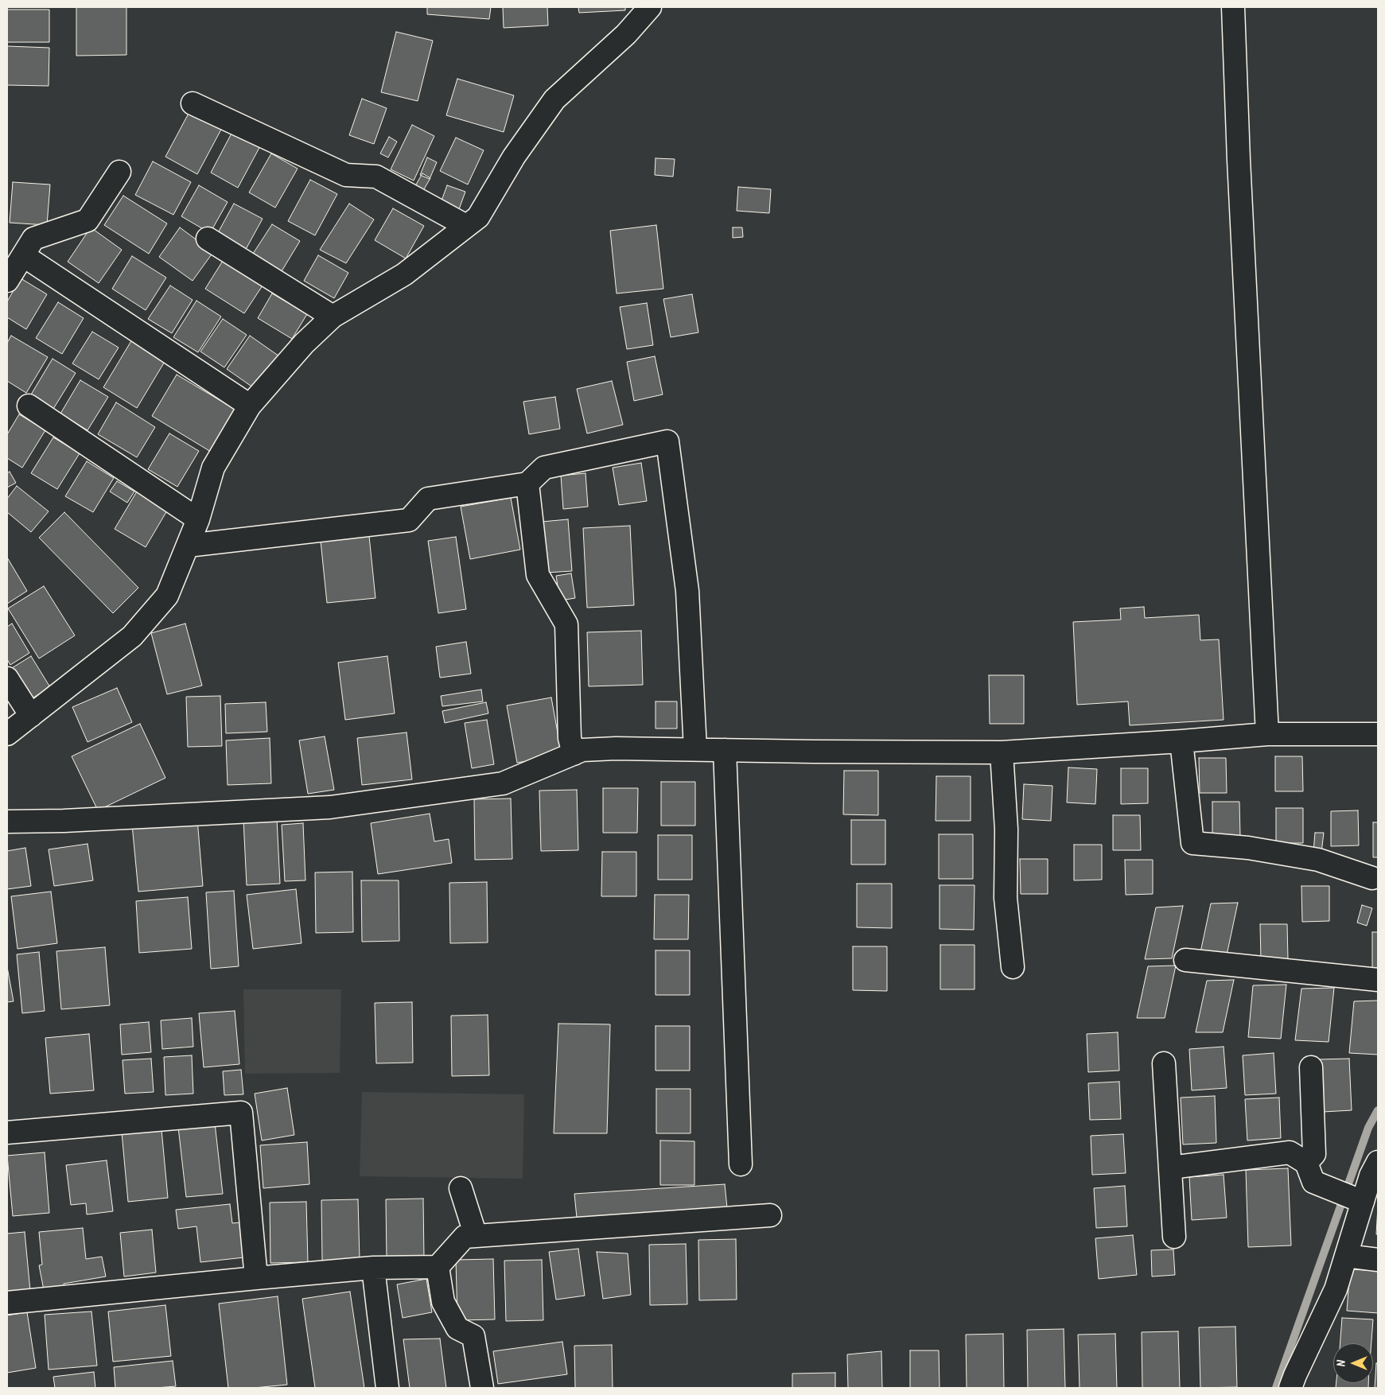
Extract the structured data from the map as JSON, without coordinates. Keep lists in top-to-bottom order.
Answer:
{
  "north": "left"
}
